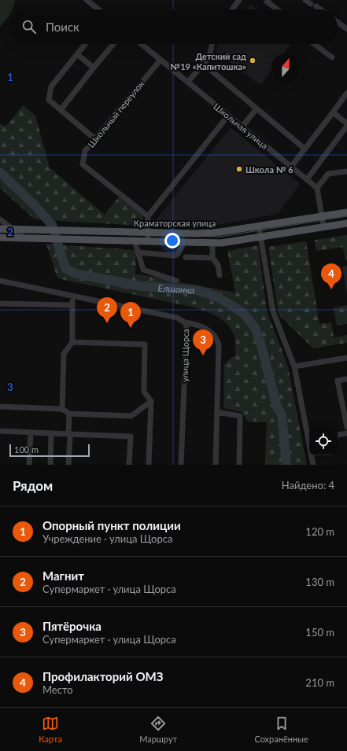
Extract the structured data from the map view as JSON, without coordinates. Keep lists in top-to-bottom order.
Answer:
{
  "streets": {
    "main road": ["Краматорская улица"],
    "street": ["Школьный переулок", "Школьная улица", "улица Щорса"]
  },
  "crossings": [
    ["Школьный переулок", "Школьная улица"]
  ],
  "water": ["Елшанка"],
  "places": ["Детский сад №19 «Капитошка»", "Школа № 6"],
  "scale_bar": "100 m",
  "north": "top",
  "page": {
    "search": "Поиск",
    "pins": [
      "4",
      "2",
      "1",
      "3"
    ],
    "scale": "100 m",
    "heading": ["Рядом", "Найдено: 4"],
    "list": [
      {
        "mark": "1",
        "name": "Опорный пункт полиции",
        "note": "Учреждение · улица Щорса",
        "value": "120 m"
      },
      {
        "mark": "2",
        "name": "Магнит",
        "note": "Супермаркет · улица Щорса",
        "value": "130 m"
      },
      {
        "mark": "3",
        "name": "Пятёрочка",
        "note": "Супермаркет · улица Щорса",
        "value": "150 m"
      },
      {
        "mark": "4",
        "name": "Профилакторий ОМЗ",
        "note": "Место",
        "value": "210 m"
      }
    ],
    "nav": ["Карта", "Маршрут", "Сохранённые"]
  },
  "grid": {
    "rows": ["1", "2", "3"]
  }
}
